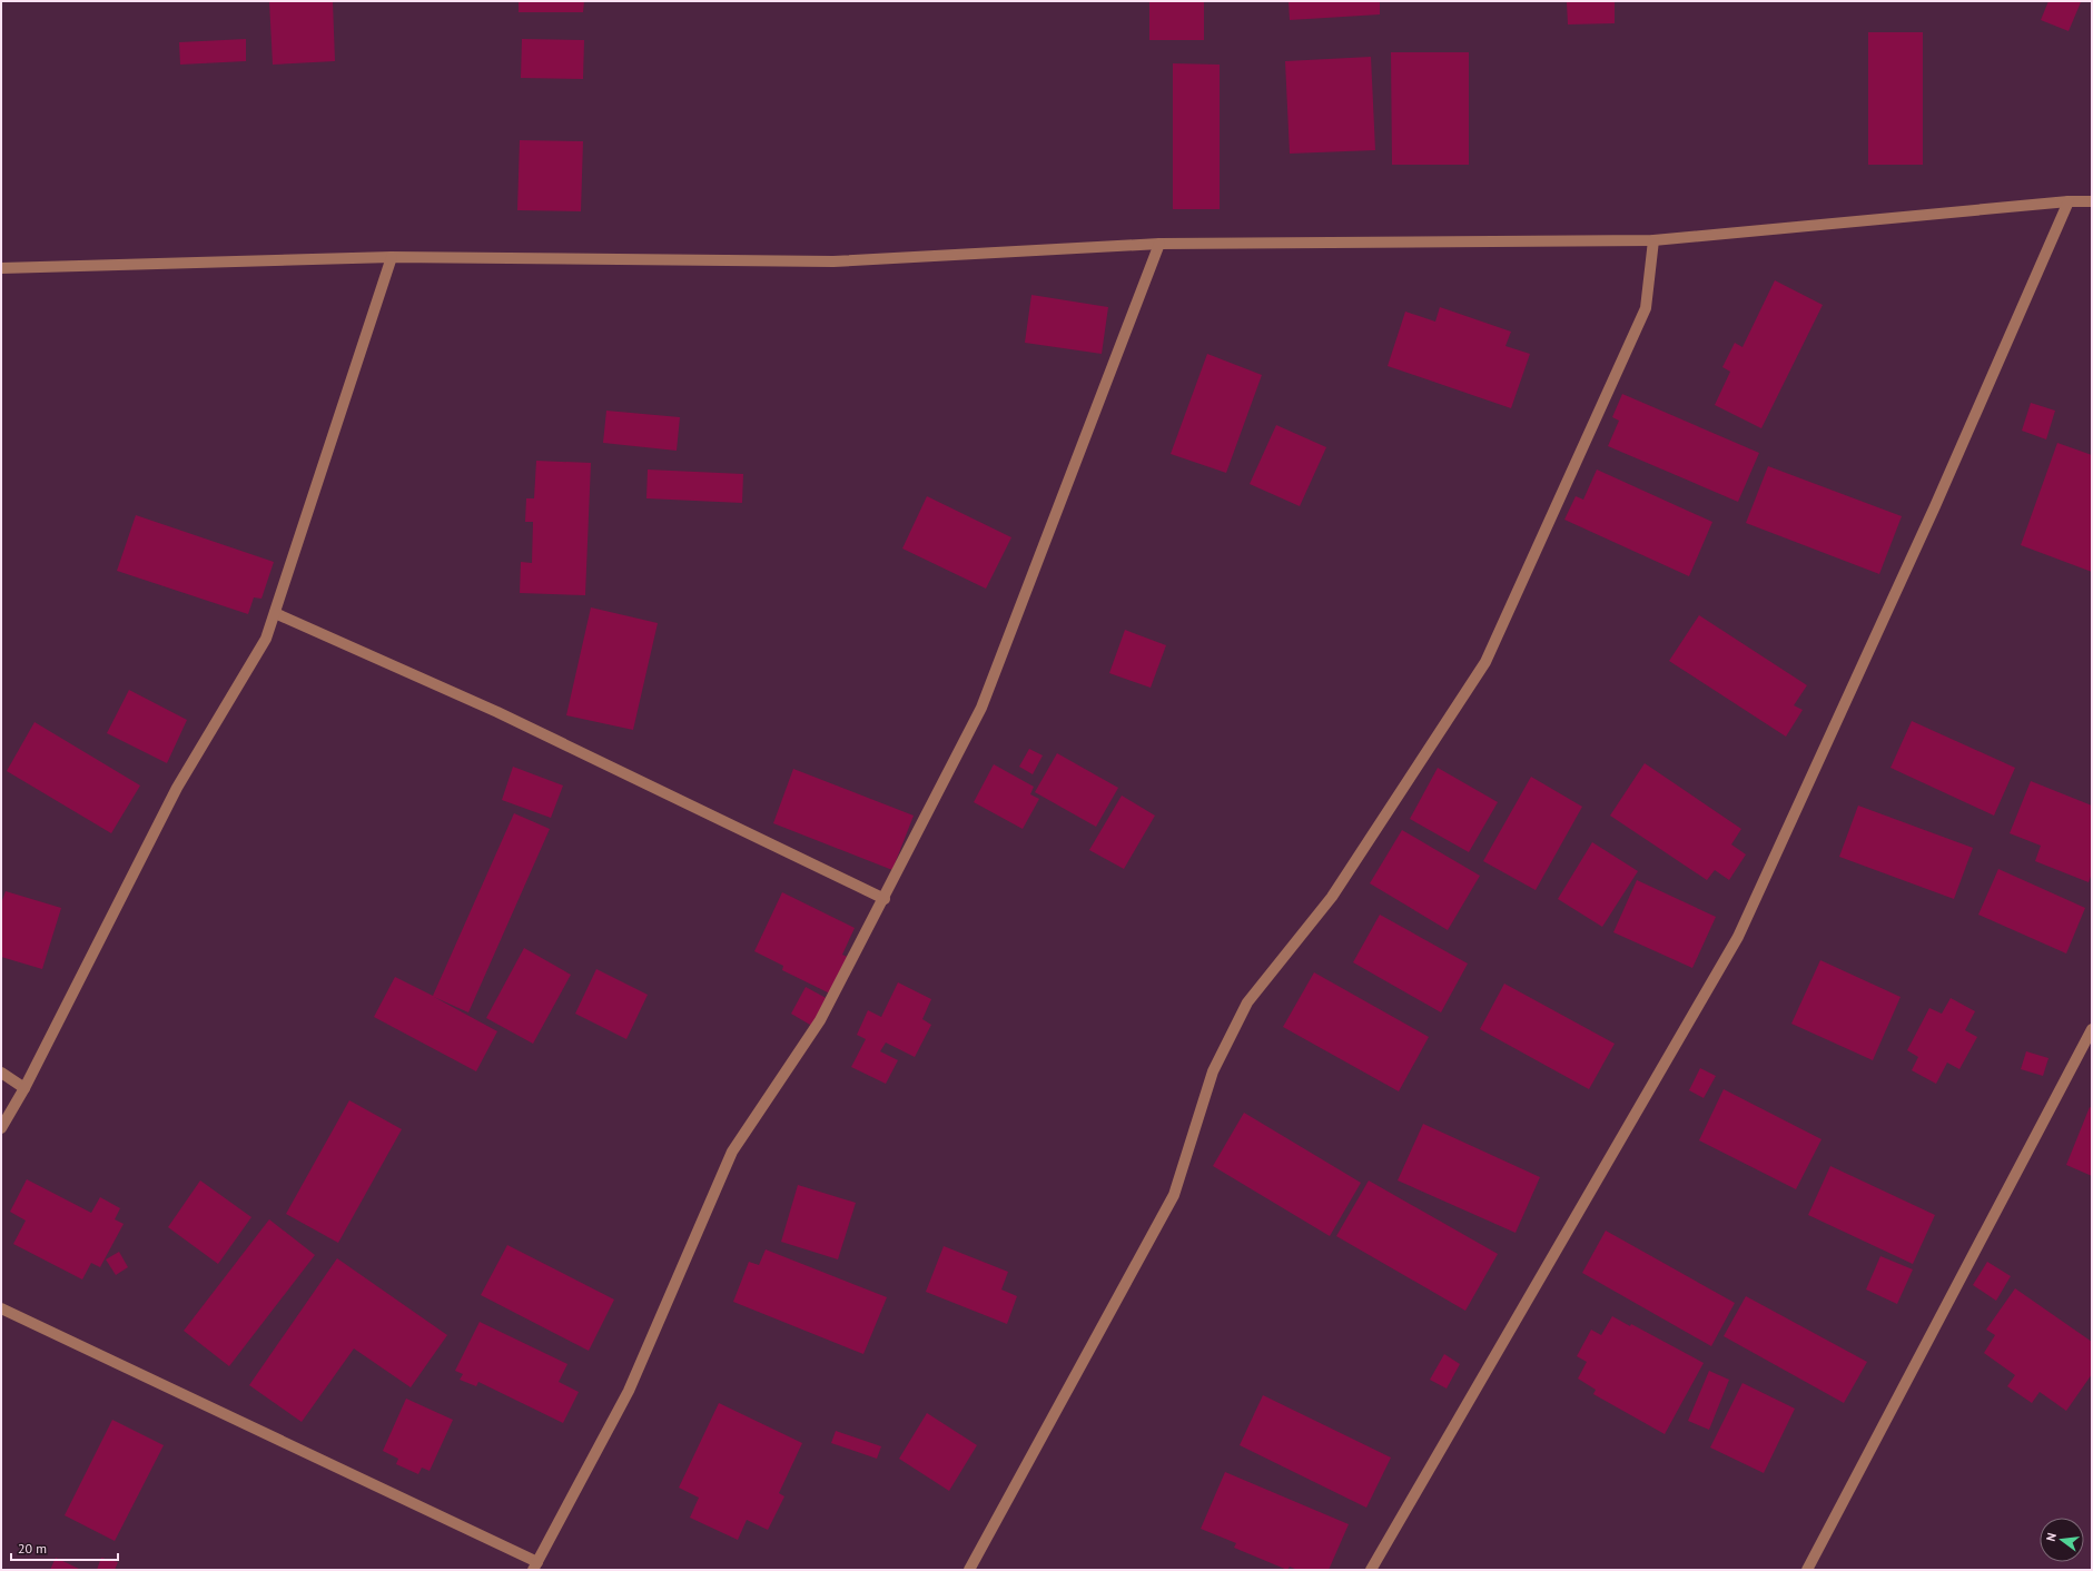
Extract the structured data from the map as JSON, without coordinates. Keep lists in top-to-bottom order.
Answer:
{
  "scale_bar": "20 m",
  "north": "left"
}
